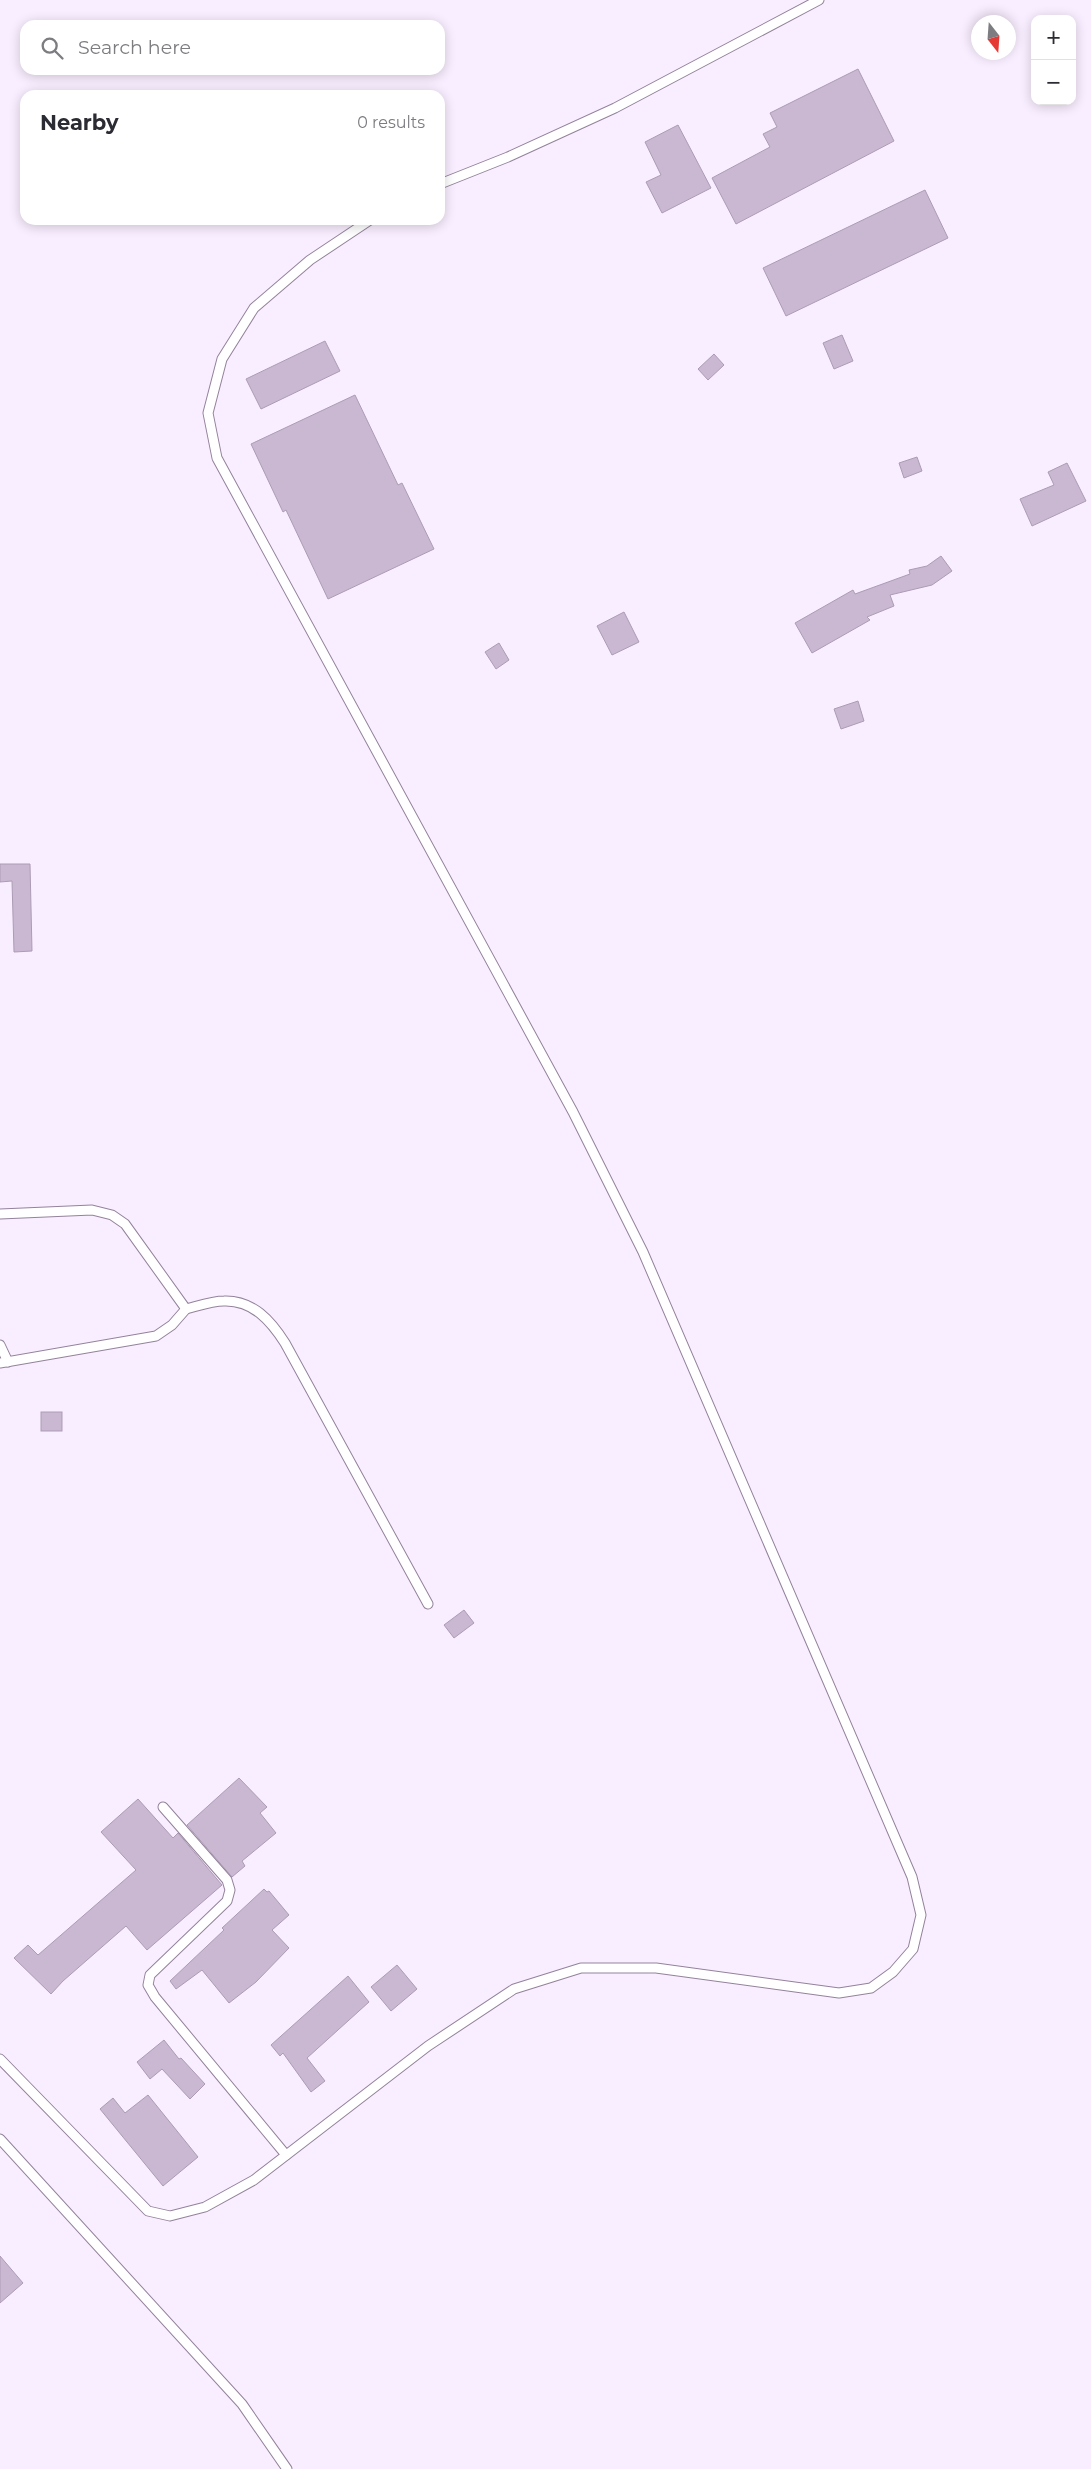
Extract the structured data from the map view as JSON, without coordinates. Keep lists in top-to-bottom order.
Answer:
{
  "north": "bottom",
  "page": {
    "map_buttons": ["+", "−"],
    "search": "Search here",
    "heading": ["Nearby", "0 results"]
  }
}
